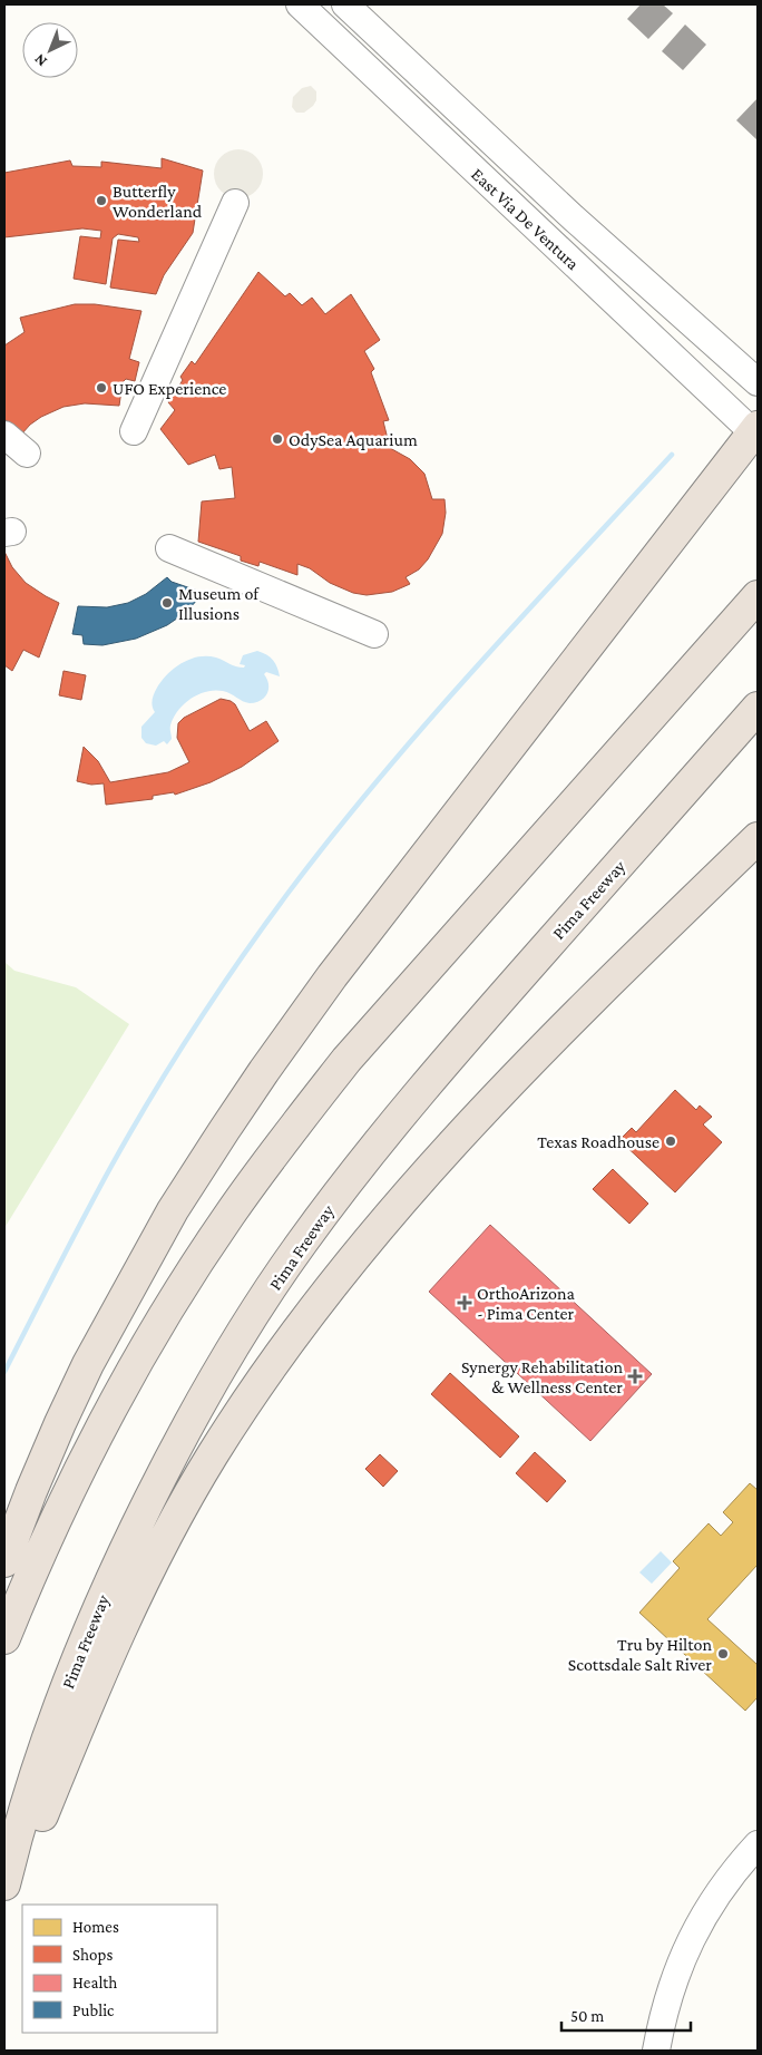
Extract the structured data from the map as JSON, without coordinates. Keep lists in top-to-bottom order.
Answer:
{
  "streets": {
    "highway": ["Pima Freeway"],
    "street": ["East Via De Ventura"]
  },
  "places": {
    "other": [
      "Butterfly Wonderland",
      "UFO Experience",
      "OdySea Aquarium",
      "Museum of Illusions",
      "Texas Roadhouse",
      "Tru by Hilton Scottsdale Salt River"
    ],
    "health": ["OrthoArizona - Pima Center", "Synergy Rehabilitation & Wellness Center"]
  },
  "legend": [
    "Homes",
    "Shops",
    "Health",
    "Public"
  ],
  "scale_bar": "50 m",
  "north": "bottom left"
}
